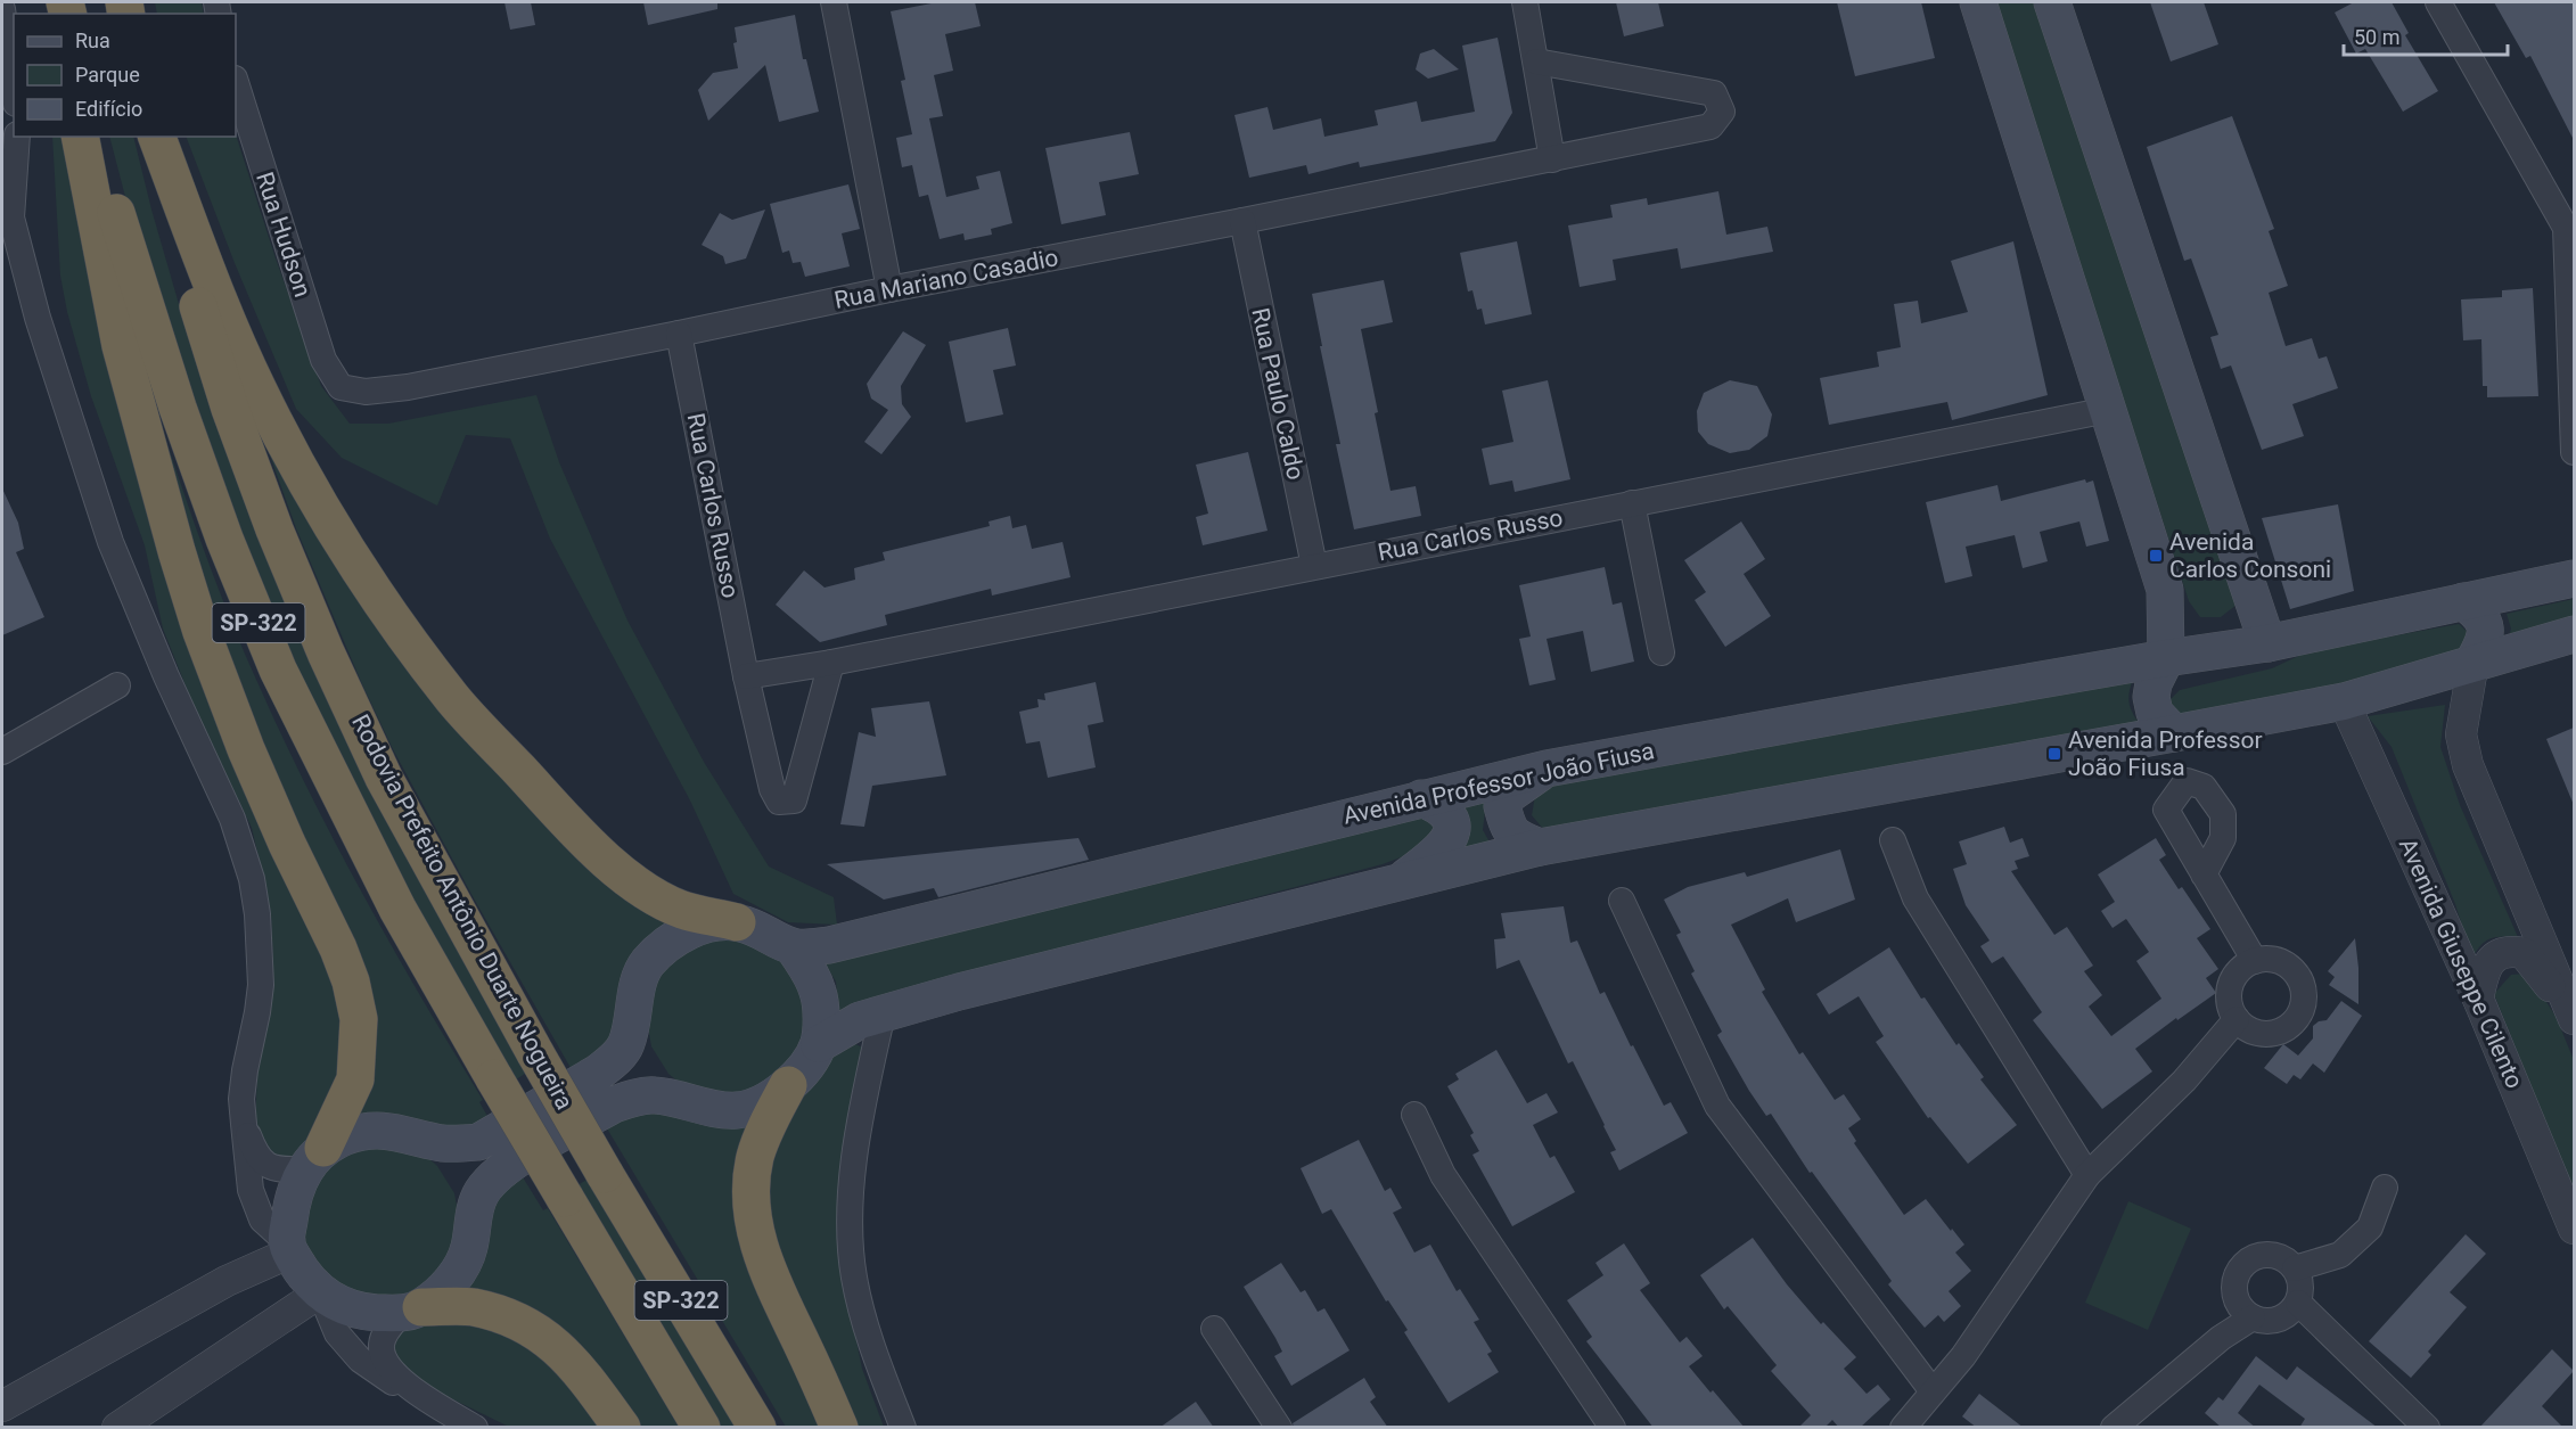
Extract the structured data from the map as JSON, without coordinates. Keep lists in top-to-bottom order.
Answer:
{
  "streets": {
    "highway": ["SP-322", "Rodovia Prefeito Antônio Duarte Nogueira"],
    "main road": ["Avenida Professor João Fiusa"],
    "street": [
      "Rua Hudson",
      "Rua Mariano Casadio",
      "Rua Paulo Caldo",
      "Rua Carlos Russo",
      "Avenida Giuseppe Cilento"
    ]
  },
  "crossings": [
    ["Rua Hudson", "Rua Mariano Casadio"],
    ["Rua Mariano Casadio", "Rua Paulo Caldo"],
    ["Rua Mariano Casadio", "Rua Carlos Russo"],
    ["Rua Paulo Caldo", "Rua Carlos Russo"],
    ["Avenida Professor João Fiusa", "Avenida Giuseppe Cilento"]
  ],
  "places": {
    "transit": ["Avenida Carlos Consoni", "Avenida Professor João Fiusa"]
  },
  "legend": ["Rua", "Parque", "Edifício"],
  "scale_bar": "50 m"
}
